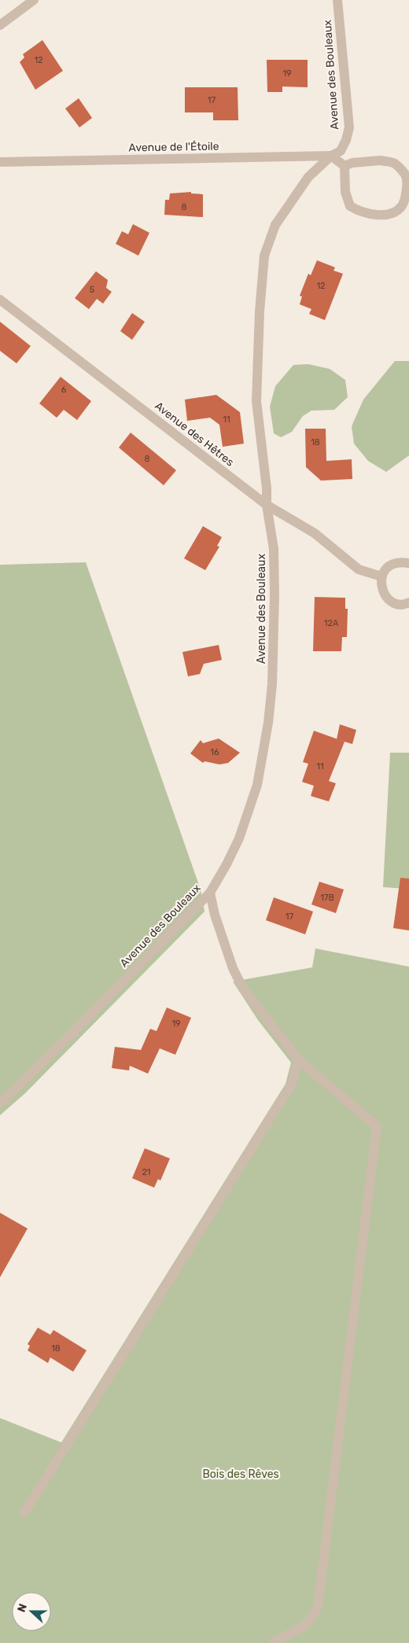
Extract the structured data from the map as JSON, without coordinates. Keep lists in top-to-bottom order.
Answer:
{
  "streets": {
    "street": ["Avenue des Bouleaux", "Avenue de l'Étoile", "Avenue des Hêtres"]
  },
  "crossings": [
    ["Avenue des Bouleaux", "Avenue de l'Étoile"],
    ["Avenue des Bouleaux", "Avenue des Hêtres"]
  ],
  "parks": ["Bois des Rêves"],
  "house_numbers": [
    "12",
    "19",
    "17",
    "8",
    "12",
    "5",
    "6",
    "11",
    "18",
    "8",
    "12A",
    "16",
    "11",
    "17B",
    "17",
    "19",
    "21",
    "18"
  ],
  "north": "left"
}
